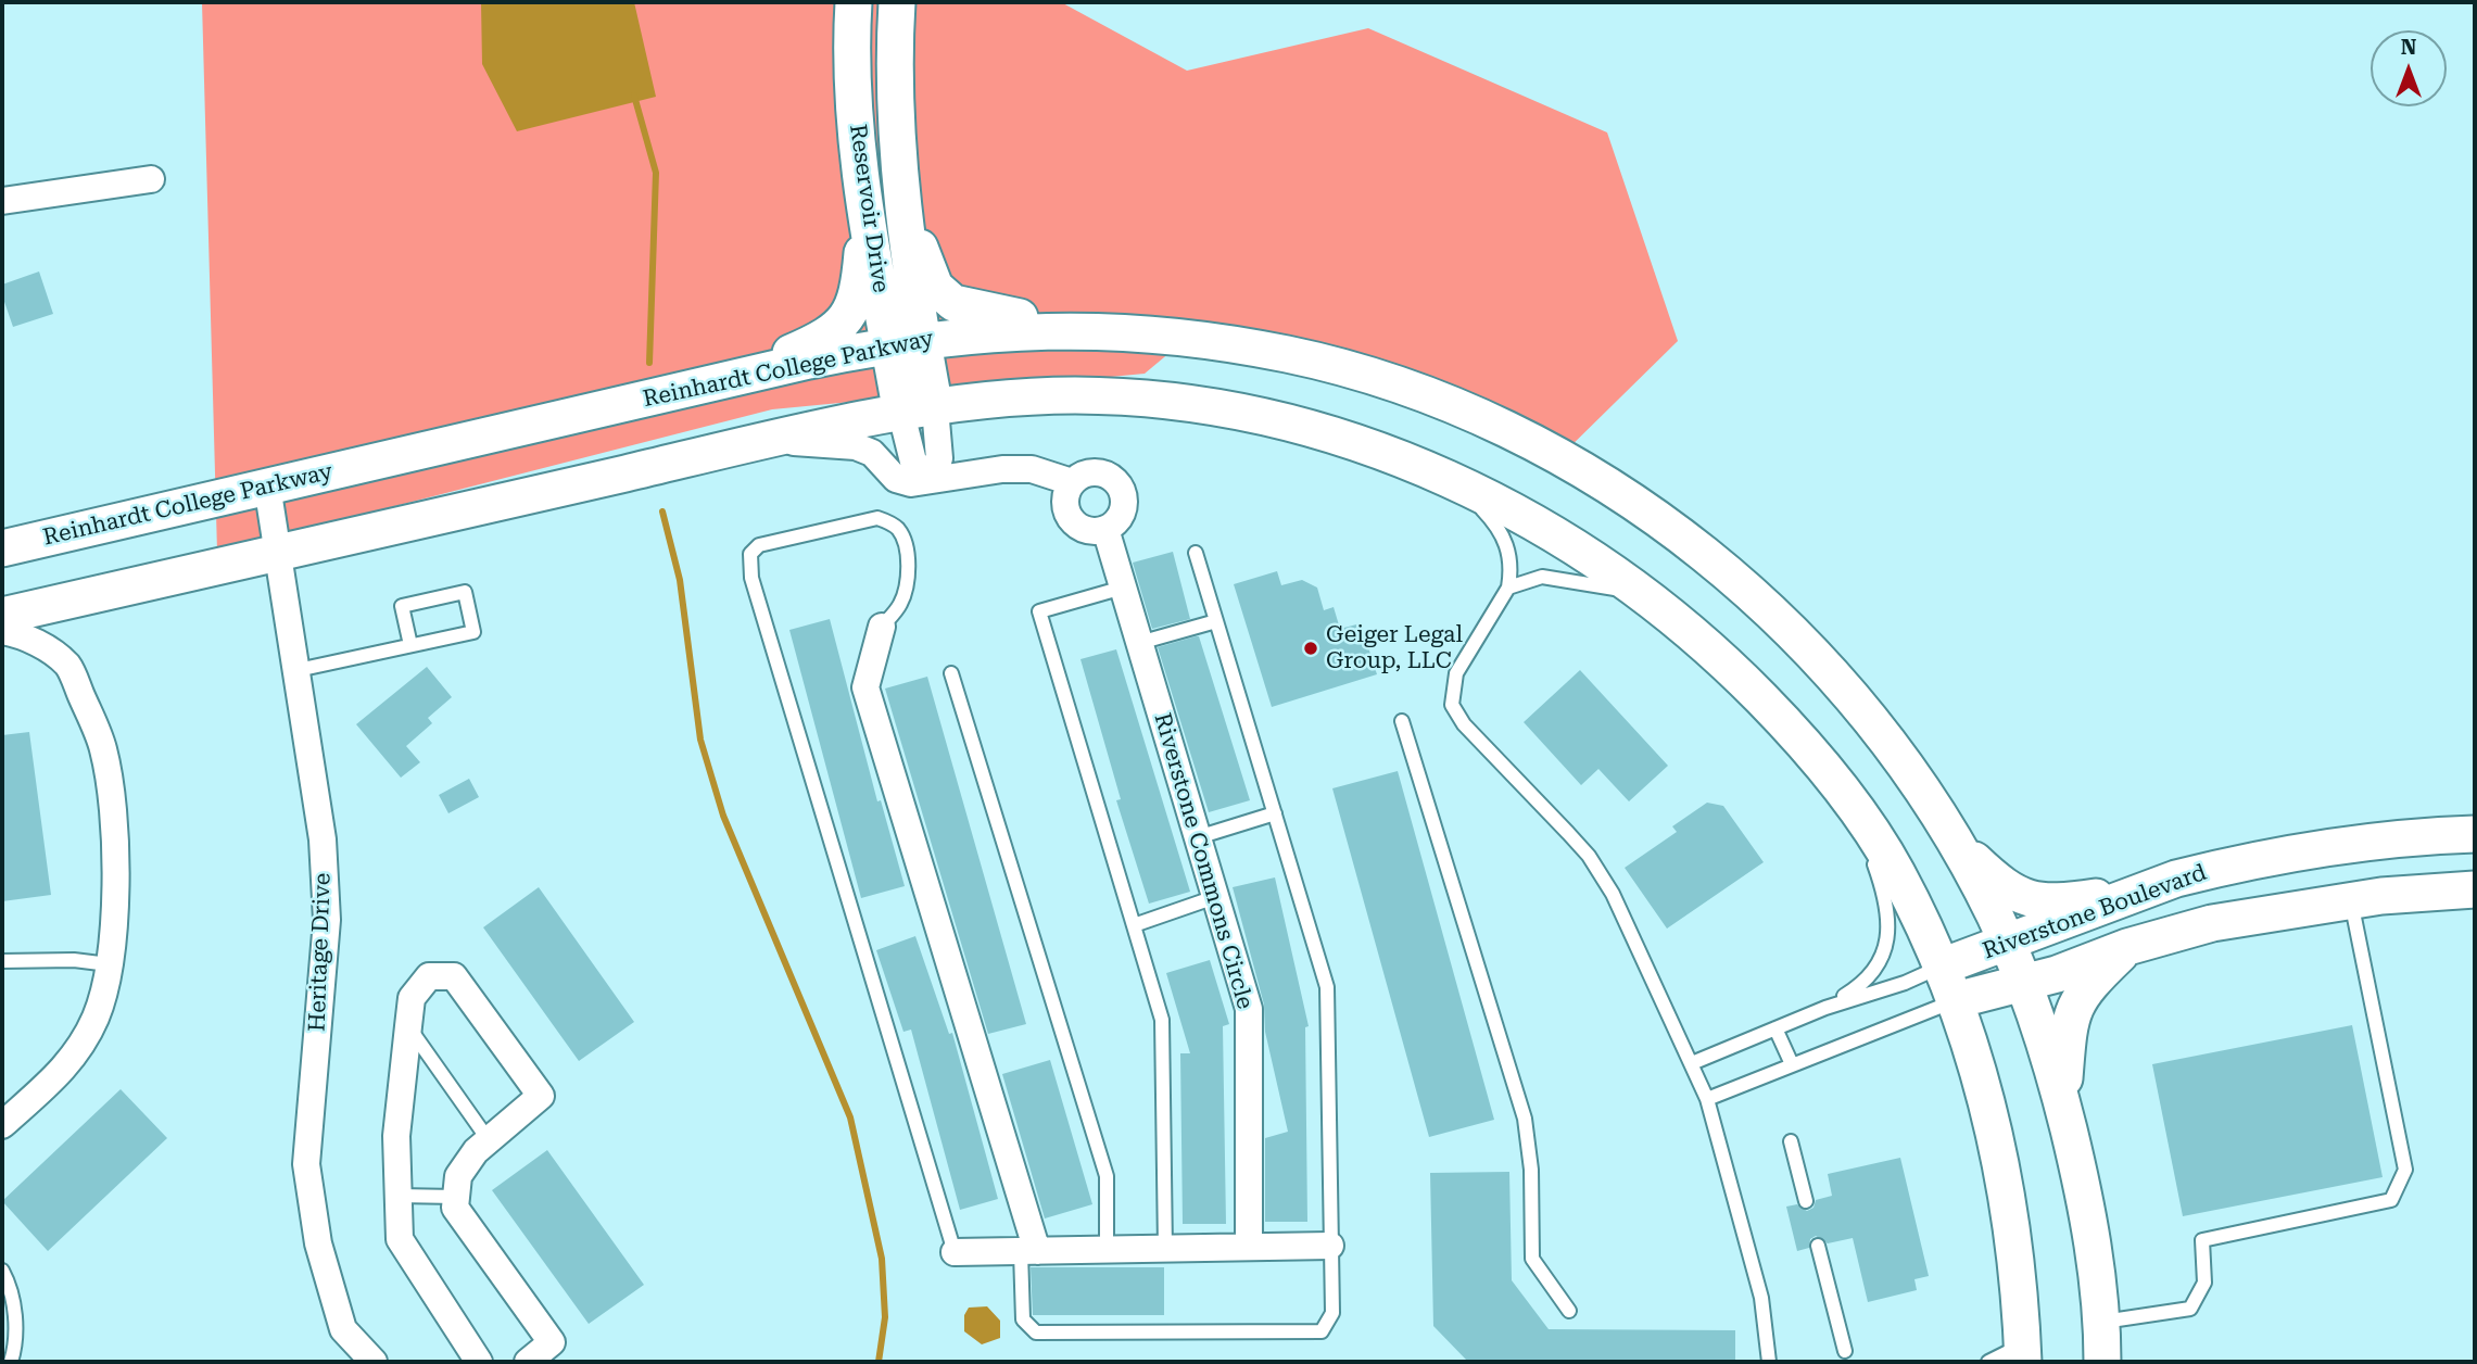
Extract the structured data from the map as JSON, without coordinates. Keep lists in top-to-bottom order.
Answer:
{
  "streets": {
    "street": [
      "Reservoir Drive",
      "Reinhardt College Parkway",
      "Riverstone Commons Circle",
      "Riverstone Boulevard",
      "Heritage Drive"
    ]
  },
  "crossings": [
    ["Reservoir Drive", "Reinhardt College Parkway"],
    ["Reinhardt College Parkway", "Riverstone Boulevard"],
    ["Reinhardt College Parkway", "Heritage Drive"]
  ],
  "places": ["Geiger Legal Group, LLC"],
  "north": "top"
}
